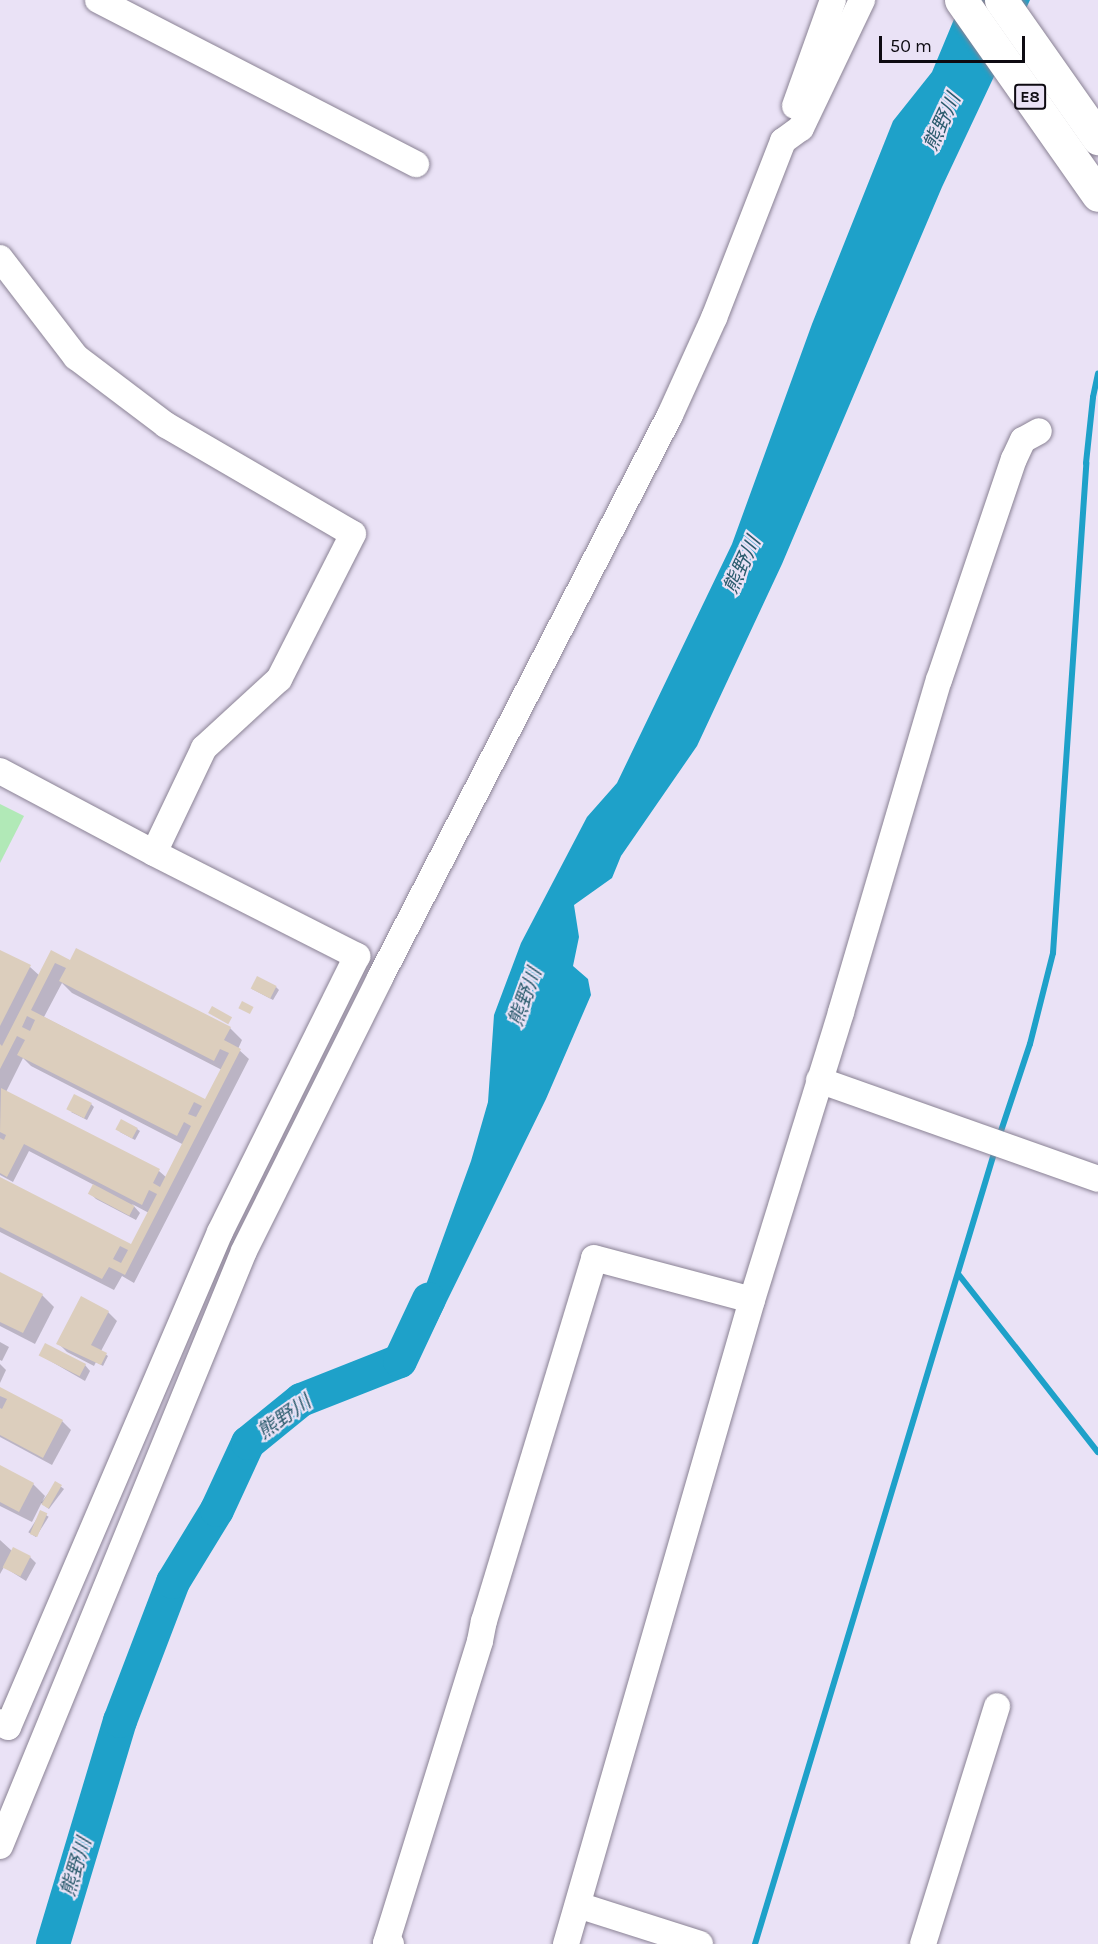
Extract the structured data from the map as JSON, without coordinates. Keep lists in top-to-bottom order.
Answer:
{
  "streets": {
    "highway": ["E8"]
  },
  "water": ["熊野川"],
  "scale_bar": "50 m"
}
